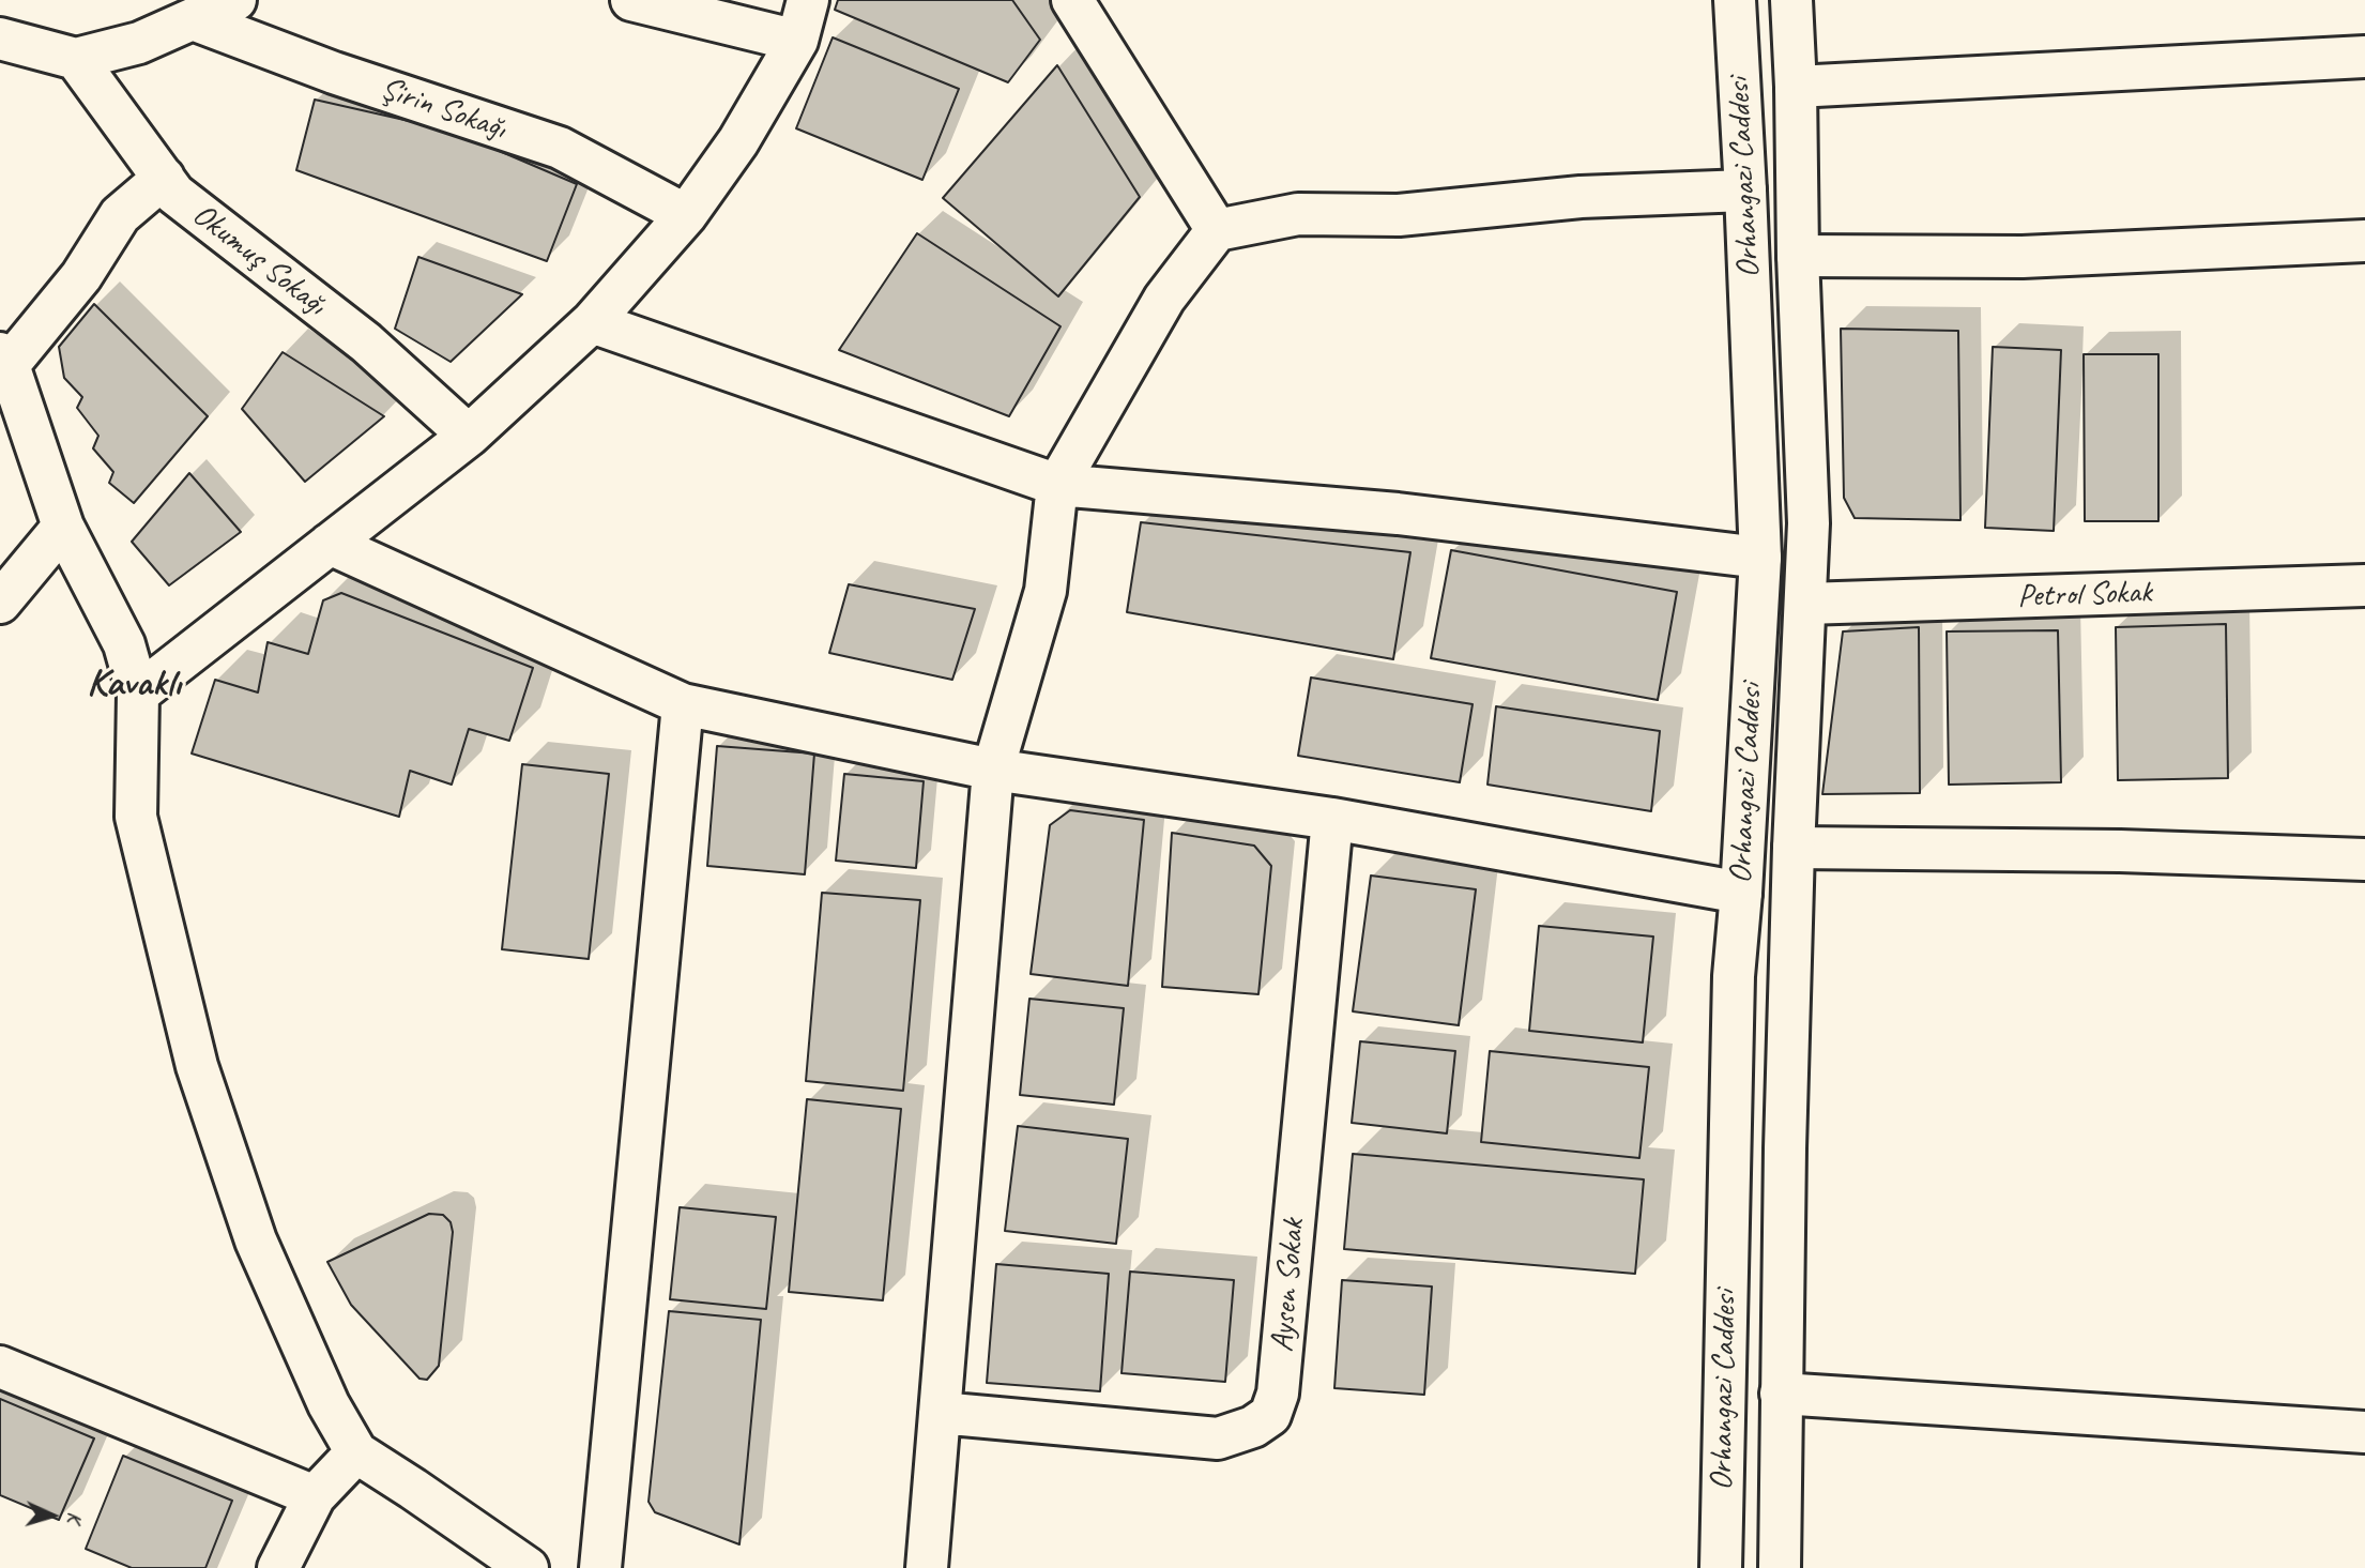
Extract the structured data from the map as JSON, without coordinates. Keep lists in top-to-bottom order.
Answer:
{
  "streets": {
    "street": [
      "Şirin Sokağı",
      "Orhangazi Caddesi",
      "Okumuş Sokağı",
      "Petrol Sokak",
      "Aysen Sokak"
    ]
  },
  "crossings": [
    ["Orhangazi Caddesi", "Petrol Sokak"]
  ],
  "districts": ["Kavaklı"],
  "north": "right"
}
